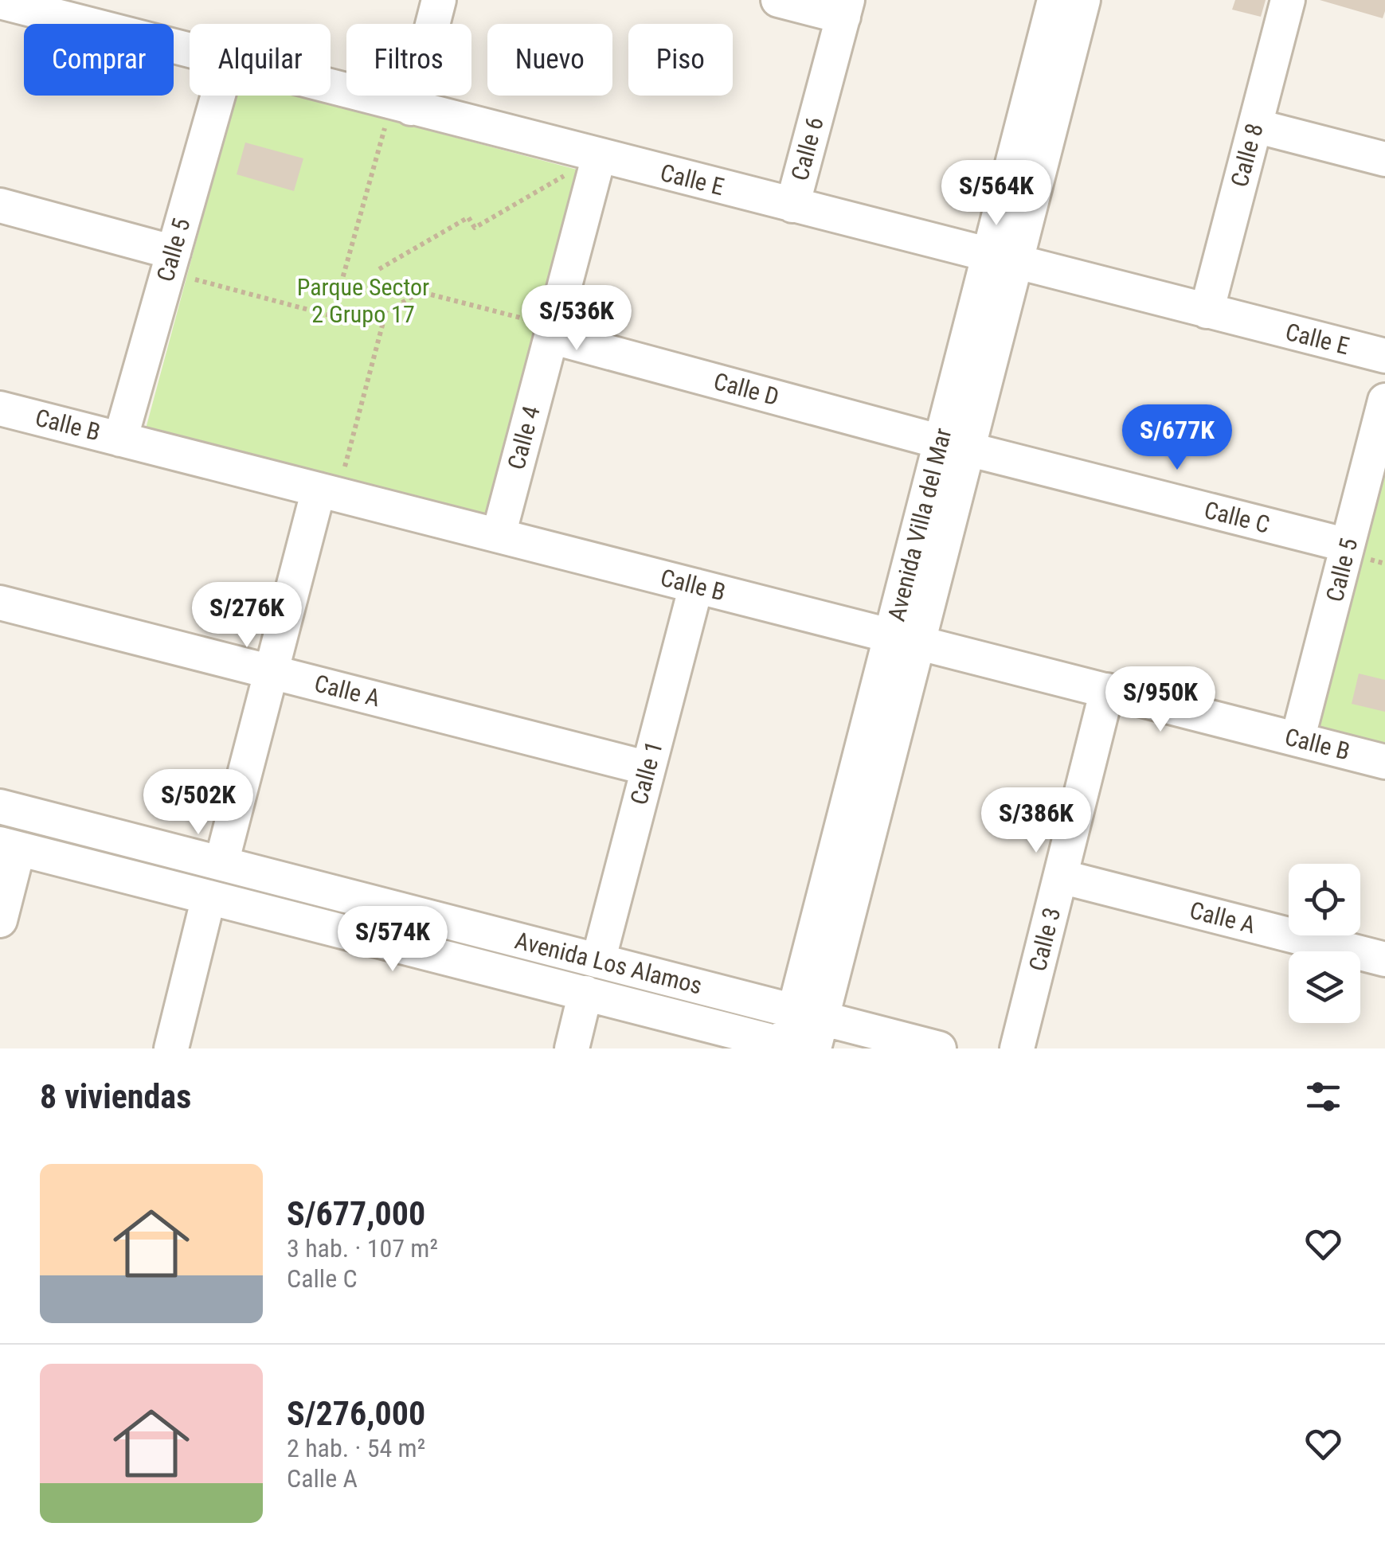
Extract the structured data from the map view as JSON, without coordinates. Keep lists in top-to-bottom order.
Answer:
{
  "streets": {
    "street": [
      "Calle 6",
      "Calle 8",
      "Calle E",
      "Calle 5",
      "Calle D",
      "Calle B",
      "Calle 4",
      "Calle C",
      "Avenida Villa del Mar",
      "Calle A",
      "Calle 1",
      "Calle 3",
      "Avenida Los Alamos"
    ]
  },
  "crossings": [
    ["Calle 6", "Calle E"],
    ["Calle 8", "Calle E"],
    ["Calle E", "Calle 4"],
    ["Calle E", "Avenida Villa del Mar"],
    ["Calle 5", "Calle B"],
    ["Calle 5", "Calle C"],
    ["Calle D", "Calle 4"],
    ["Calle D", "Calle C"],
    ["Calle D", "Avenida Villa del Mar"],
    ["Calle B", "Calle 4"],
    ["Calle B", "Avenida Villa del Mar"],
    ["Calle B", "Calle 1"],
    ["Calle B", "Calle 3"],
    ["Calle C", "Avenida Villa del Mar"],
    ["Avenida Villa del Mar", "Avenida Los Alamos"],
    ["Calle A", "Calle 1"],
    ["Calle A", "Calle 3"],
    ["Calle 1", "Avenida Los Alamos"]
  ],
  "parks": ["Parque Sector 2 Grupo 17"],
  "page": {
    "chip": [
      "Comprar",
      "Alquilar",
      "Filtros",
      "Nuevo",
      "Piso"
    ],
    "price": [
      "S/564K",
      "S/536K",
      "S/677K",
      "S/276K",
      "S/950K",
      "S/502K",
      "S/386K",
      "S/574K"
    ],
    "heading": "8 viviendas",
    "list": [
      {
        "name": "S/677,000",
        "note": "3 hab. · 107 m² · Calle C"
      },
      {
        "name": "S/276,000",
        "note": "2 hab. · 54 m² · Calle A"
      }
    ]
  }
}
